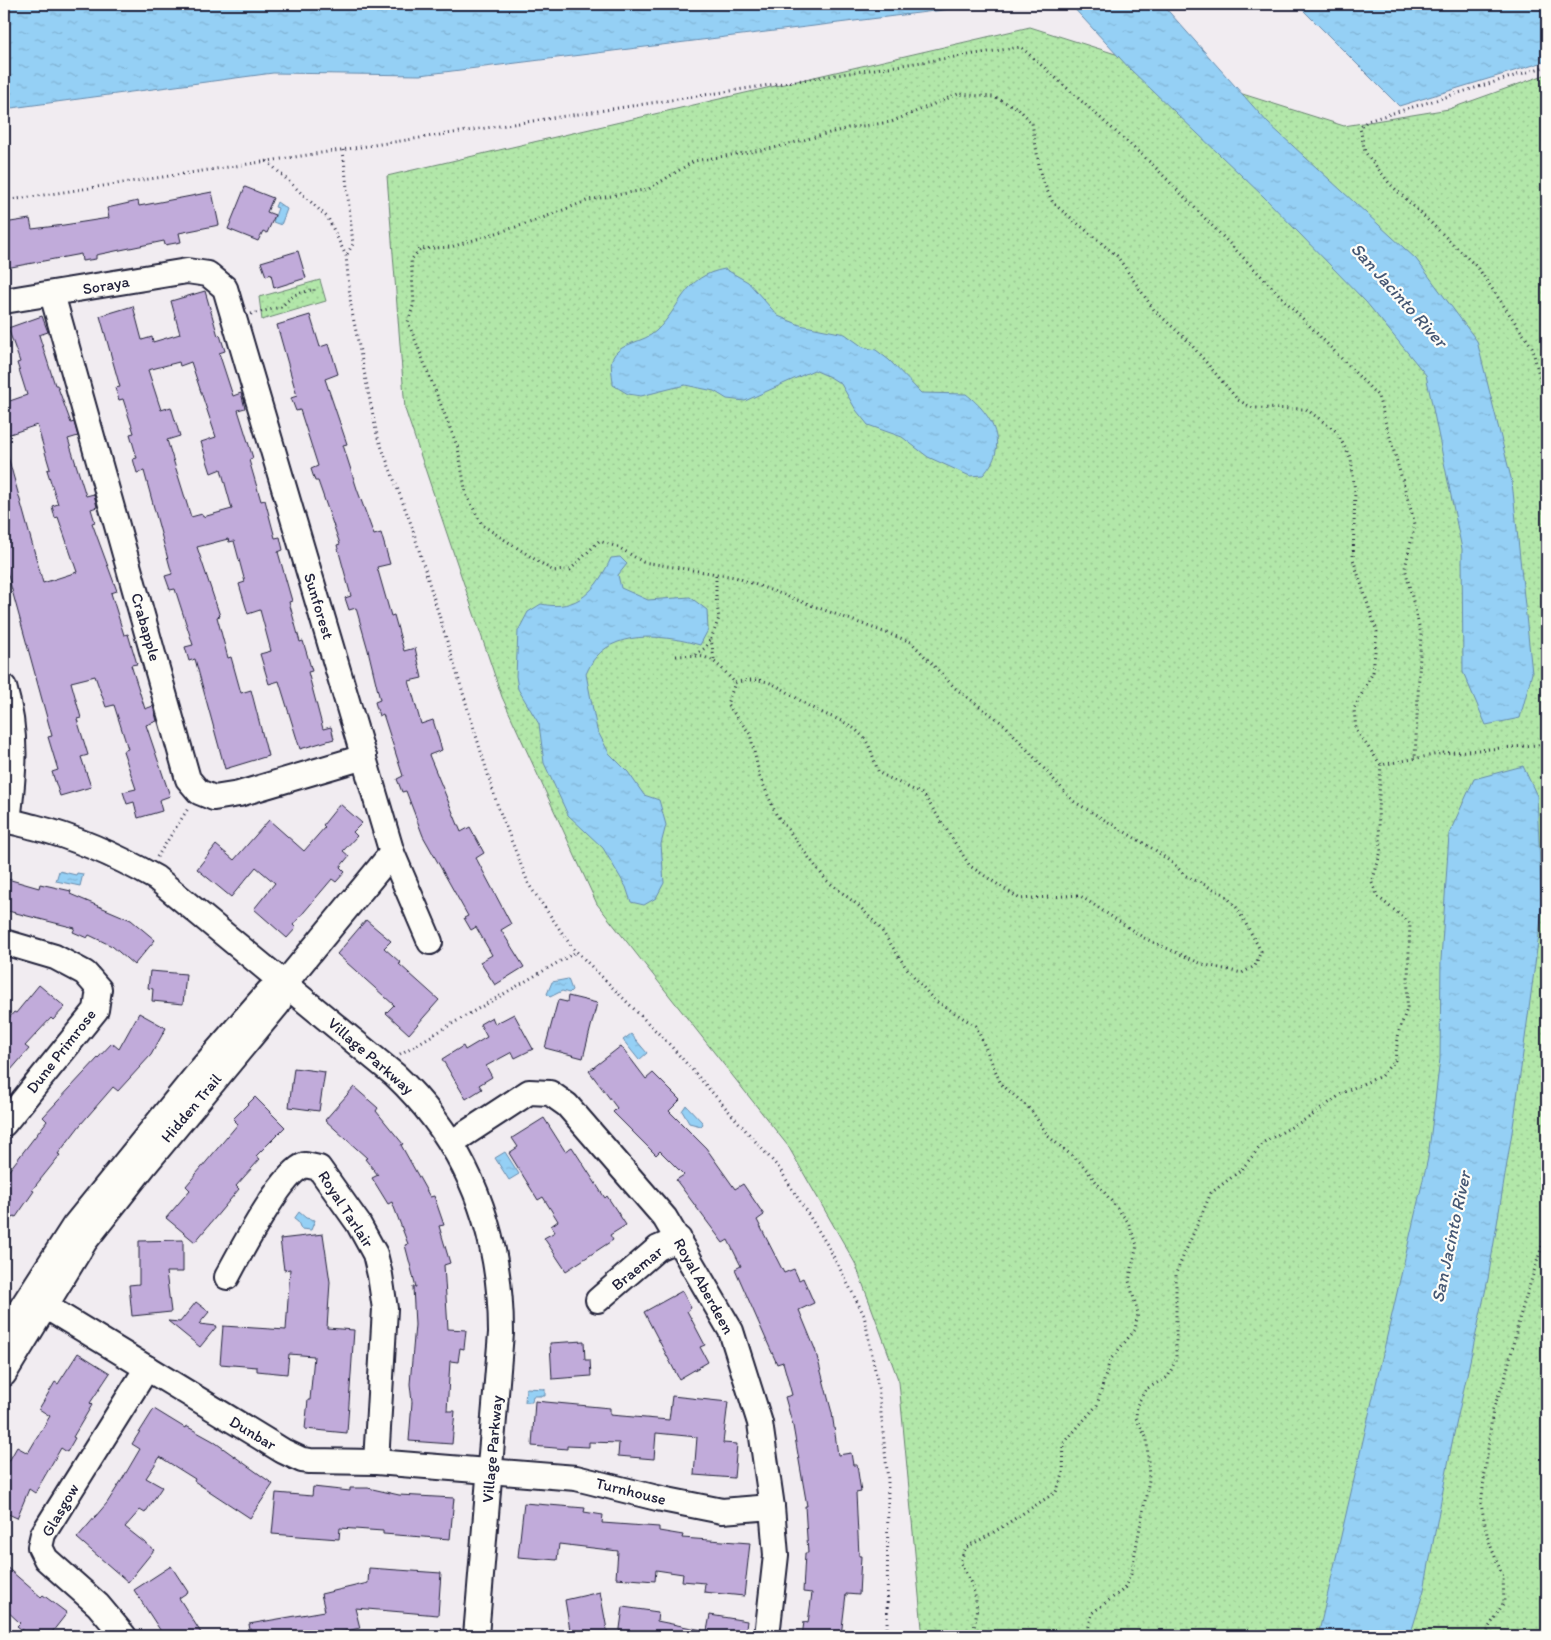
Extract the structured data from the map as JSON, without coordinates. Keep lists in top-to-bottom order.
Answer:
{
  "streets": {
    "street": [
      "Soraya",
      "Sunforest",
      "Crabapple",
      "Dune Primrose",
      "Village Parkway",
      "Royal Tarlair",
      "Braemar",
      "Royal Aberdeen",
      "Dunbar",
      "Turnhouse",
      "Glasgow"
    ]
  },
  "crossings": [
    ["Soraya", "Sunforest"],
    ["Soraya", "Crabapple"],
    ["Village Parkway", "Royal Aberdeen"],
    ["Village Parkway", "Dunbar"],
    ["Village Parkway", "Turnhouse"],
    ["Royal Tarlair", "Dunbar"],
    ["Braemar", "Royal Aberdeen"],
    ["Royal Aberdeen", "Turnhouse"],
    ["Dunbar", "Turnhouse"],
    ["Dunbar", "Glasgow"]
  ],
  "water": ["San Jacinto River"]
}
